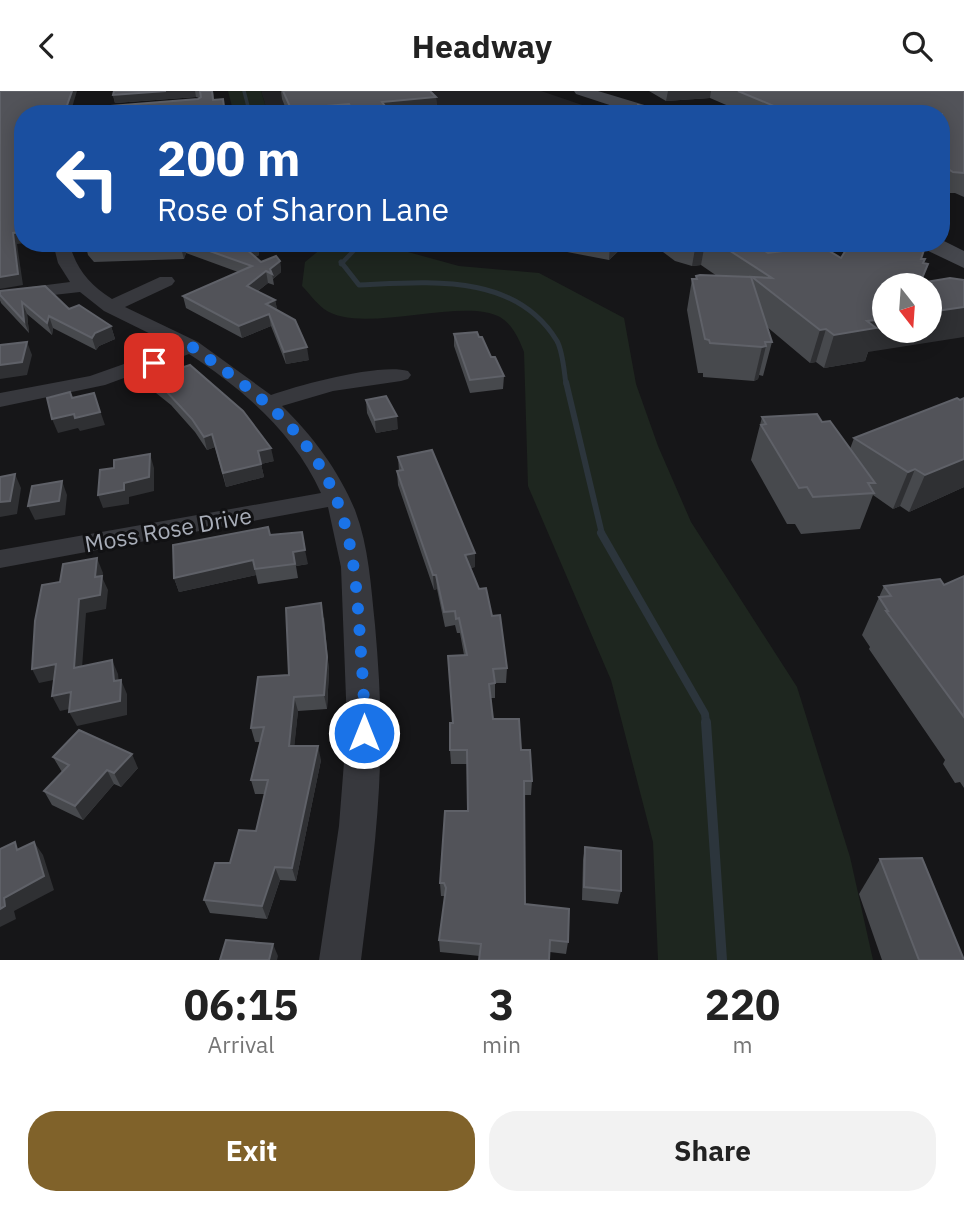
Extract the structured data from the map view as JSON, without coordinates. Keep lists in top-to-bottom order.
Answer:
{
  "streets": {
    "street": ["Moss Rose Drive"]
  },
  "north": "bottom",
  "page": {
    "header": "Headway",
    "turn": ["200 m", "Rose of Sharon Lane"],
    "eta": [
      "06:15",
      "Arrival",
      "3",
      "min",
      "220",
      "m"
    ],
    "buttons": ["Exit", "Share"]
  }
}
